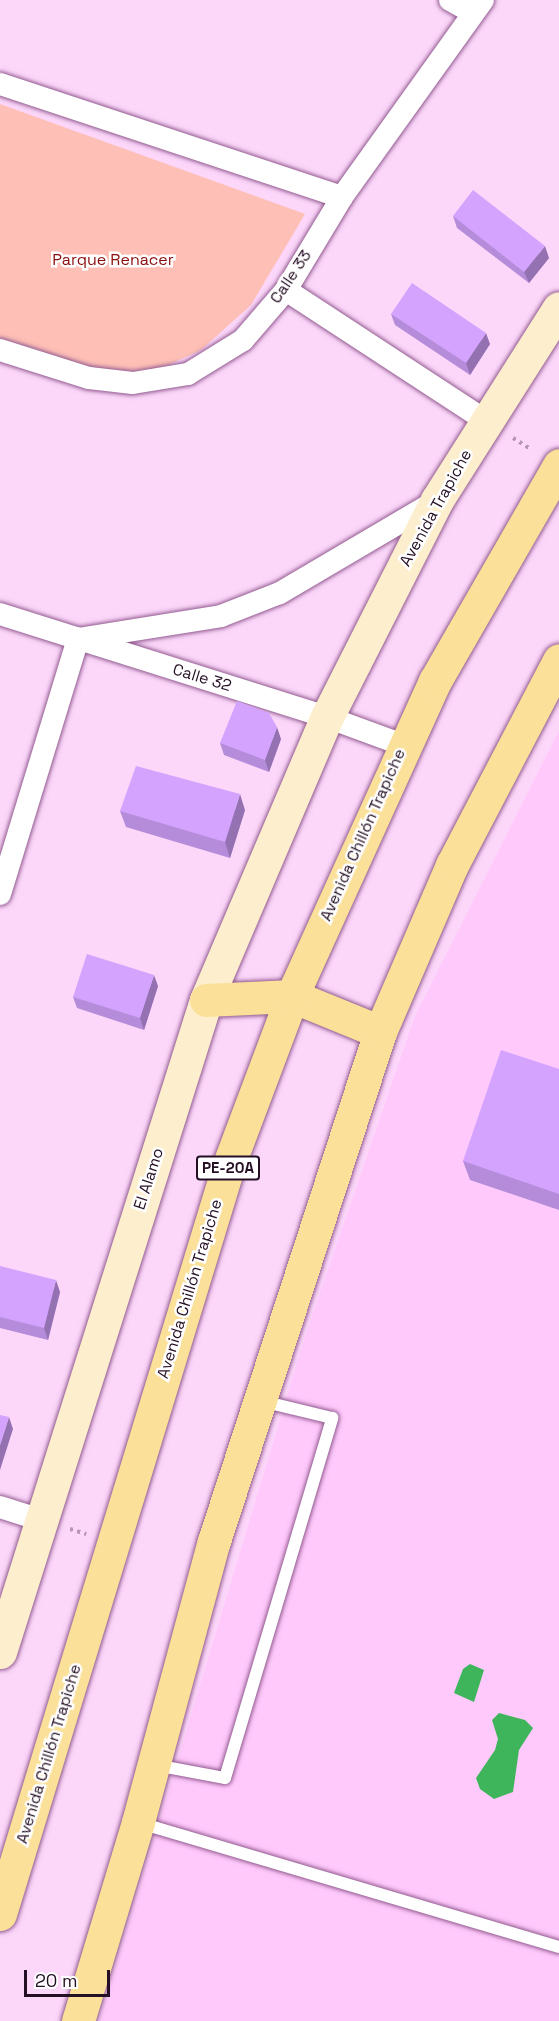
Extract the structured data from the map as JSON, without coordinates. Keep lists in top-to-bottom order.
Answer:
{
  "streets": {
    "main road": ["Avenida Chillón Trapiche", "PE-20A"],
    "street": [
      "Calle 33",
      "Avenida Trapiche",
      "Calle 32",
      "El Alamo"
    ]
  },
  "crossings": [
    ["Avenida Trapiche", "Calle 32"],
    ["Avenida Trapiche", "El Alamo"],
    ["Calle 32", "Avenida Chillón Trapiche"],
    ["Calle 32", "El Alamo"]
  ],
  "parks": ["Parque Renacer"],
  "scale_bar": "20 m"
}
